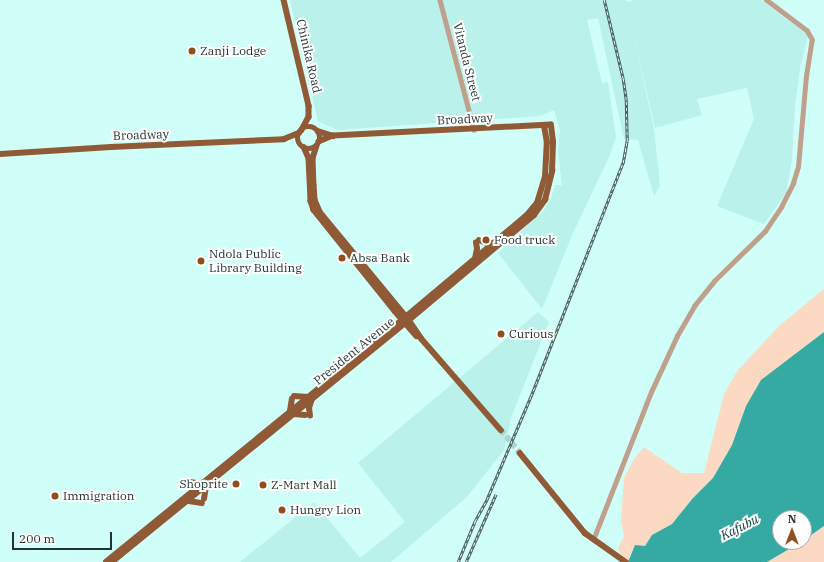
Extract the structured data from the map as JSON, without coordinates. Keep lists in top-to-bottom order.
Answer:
{
  "streets": {
    "main road": ["Chinika Road", "Broadway", "President Avenue"],
    "street": ["Vitanda Street"]
  },
  "crossings": [
    ["Vitanda Street", "Broadway"],
    ["Broadway", "President Avenue"]
  ],
  "water": ["Kafubu"],
  "places": [
    "Zanji Lodge",
    "Food truck",
    "Absa Bank",
    "Ndola Public Library Building",
    "Curious",
    "Shoprite",
    "Z-Mart Mall",
    "Immigration",
    "Hungry Lion"
  ],
  "scale_bar": "200 m",
  "north": "top"
}
